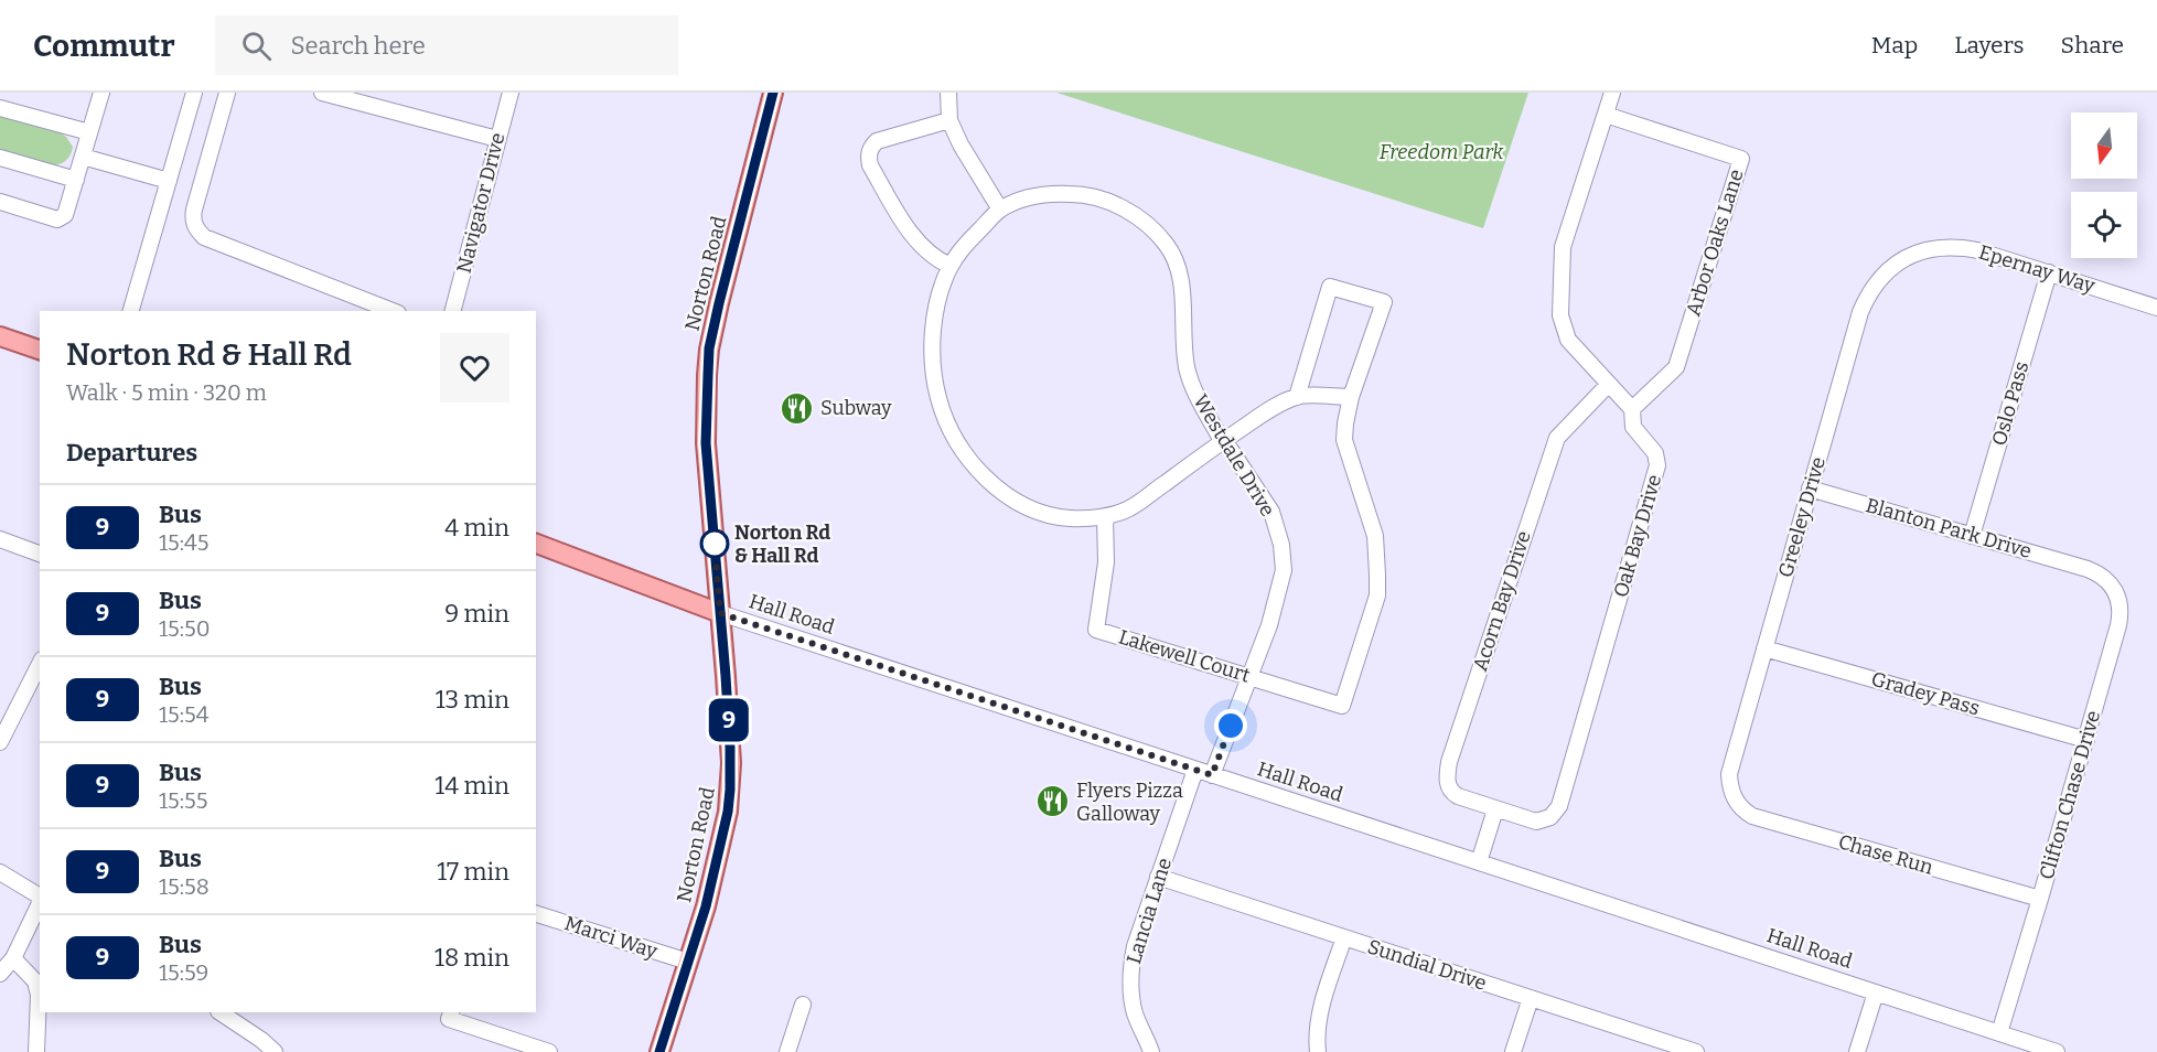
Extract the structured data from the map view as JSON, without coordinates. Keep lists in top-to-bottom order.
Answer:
{
  "streets": {
    "main road": ["Norton Road", "Hall Road"],
    "street": [
      "Navigator Drive",
      "Arbor Oaks Lane",
      "Epernay Way",
      "Oslo Pass",
      "Westdale Drive",
      "Greeley Drive",
      "Blanton Park Drive",
      "Oak Bay Drive",
      "Acorn Bay Drive",
      "Lakewell Court",
      "Gradey Pass",
      "Clifton Chase Drive",
      "Chase Run",
      "Lancia Lane",
      "Marci Way",
      "Sundial Drive"
    ]
  },
  "crossings": [
    ["Arbor Oaks Lane", "Oak Bay Drive"],
    ["Epernay Way", "Oslo Pass"],
    ["Epernay Way", "Greeley Drive"],
    ["Norton Road", "Hall Road"],
    ["Norton Road", "Marci Way"],
    ["Oslo Pass", "Blanton Park Drive"],
    ["Westdale Drive", "Hall Road"],
    ["Westdale Drive", "Lakewell Court"],
    ["Greeley Drive", "Blanton Park Drive"],
    ["Greeley Drive", "Gradey Pass"],
    ["Greeley Drive", "Chase Run"],
    ["Blanton Park Drive", "Clifton Chase Drive"],
    ["Oak Bay Drive", "Acorn Bay Drive"],
    ["Hall Road", "Clifton Chase Drive"],
    ["Hall Road", "Lancia Lane"],
    ["Gradey Pass", "Clifton Chase Drive"],
    ["Clifton Chase Drive", "Chase Run"],
    ["Lancia Lane", "Sundial Drive"]
  ],
  "parks": ["Freedom Park"],
  "places": {
    "restaurant": ["Subway", "Flyers Pizza Galloway"],
    "other": ["Norton Rd & Hall Rd"]
  },
  "lines": ["bus line 9"],
  "north": "bottom",
  "page": {
    "header": "Commutr",
    "search": "Search here",
    "nav": ["Map", "Layers", "Share"],
    "on_map": "9",
    "heading": [
      ["Norton Rd & Hall Rd", "Walk · 5 min · 320 m"],
      "Departures"
    ],
    "list": [
      {
        "mark": "9",
        "name": "Bus",
        "note": "15:45",
        "value": "4 min"
      },
      {
        "mark": "9",
        "name": "Bus",
        "note": "15:50",
        "value": "9 min"
      },
      {
        "mark": "9",
        "name": "Bus",
        "note": "15:54",
        "value": "13 min"
      },
      {
        "mark": "9",
        "name": "Bus",
        "note": "15:55",
        "value": "14 min"
      },
      {
        "mark": "9",
        "name": "Bus",
        "note": "15:58",
        "value": "17 min"
      },
      {
        "mark": "9",
        "name": "Bus",
        "note": "15:59",
        "value": "18 min"
      }
    ]
  }
}
